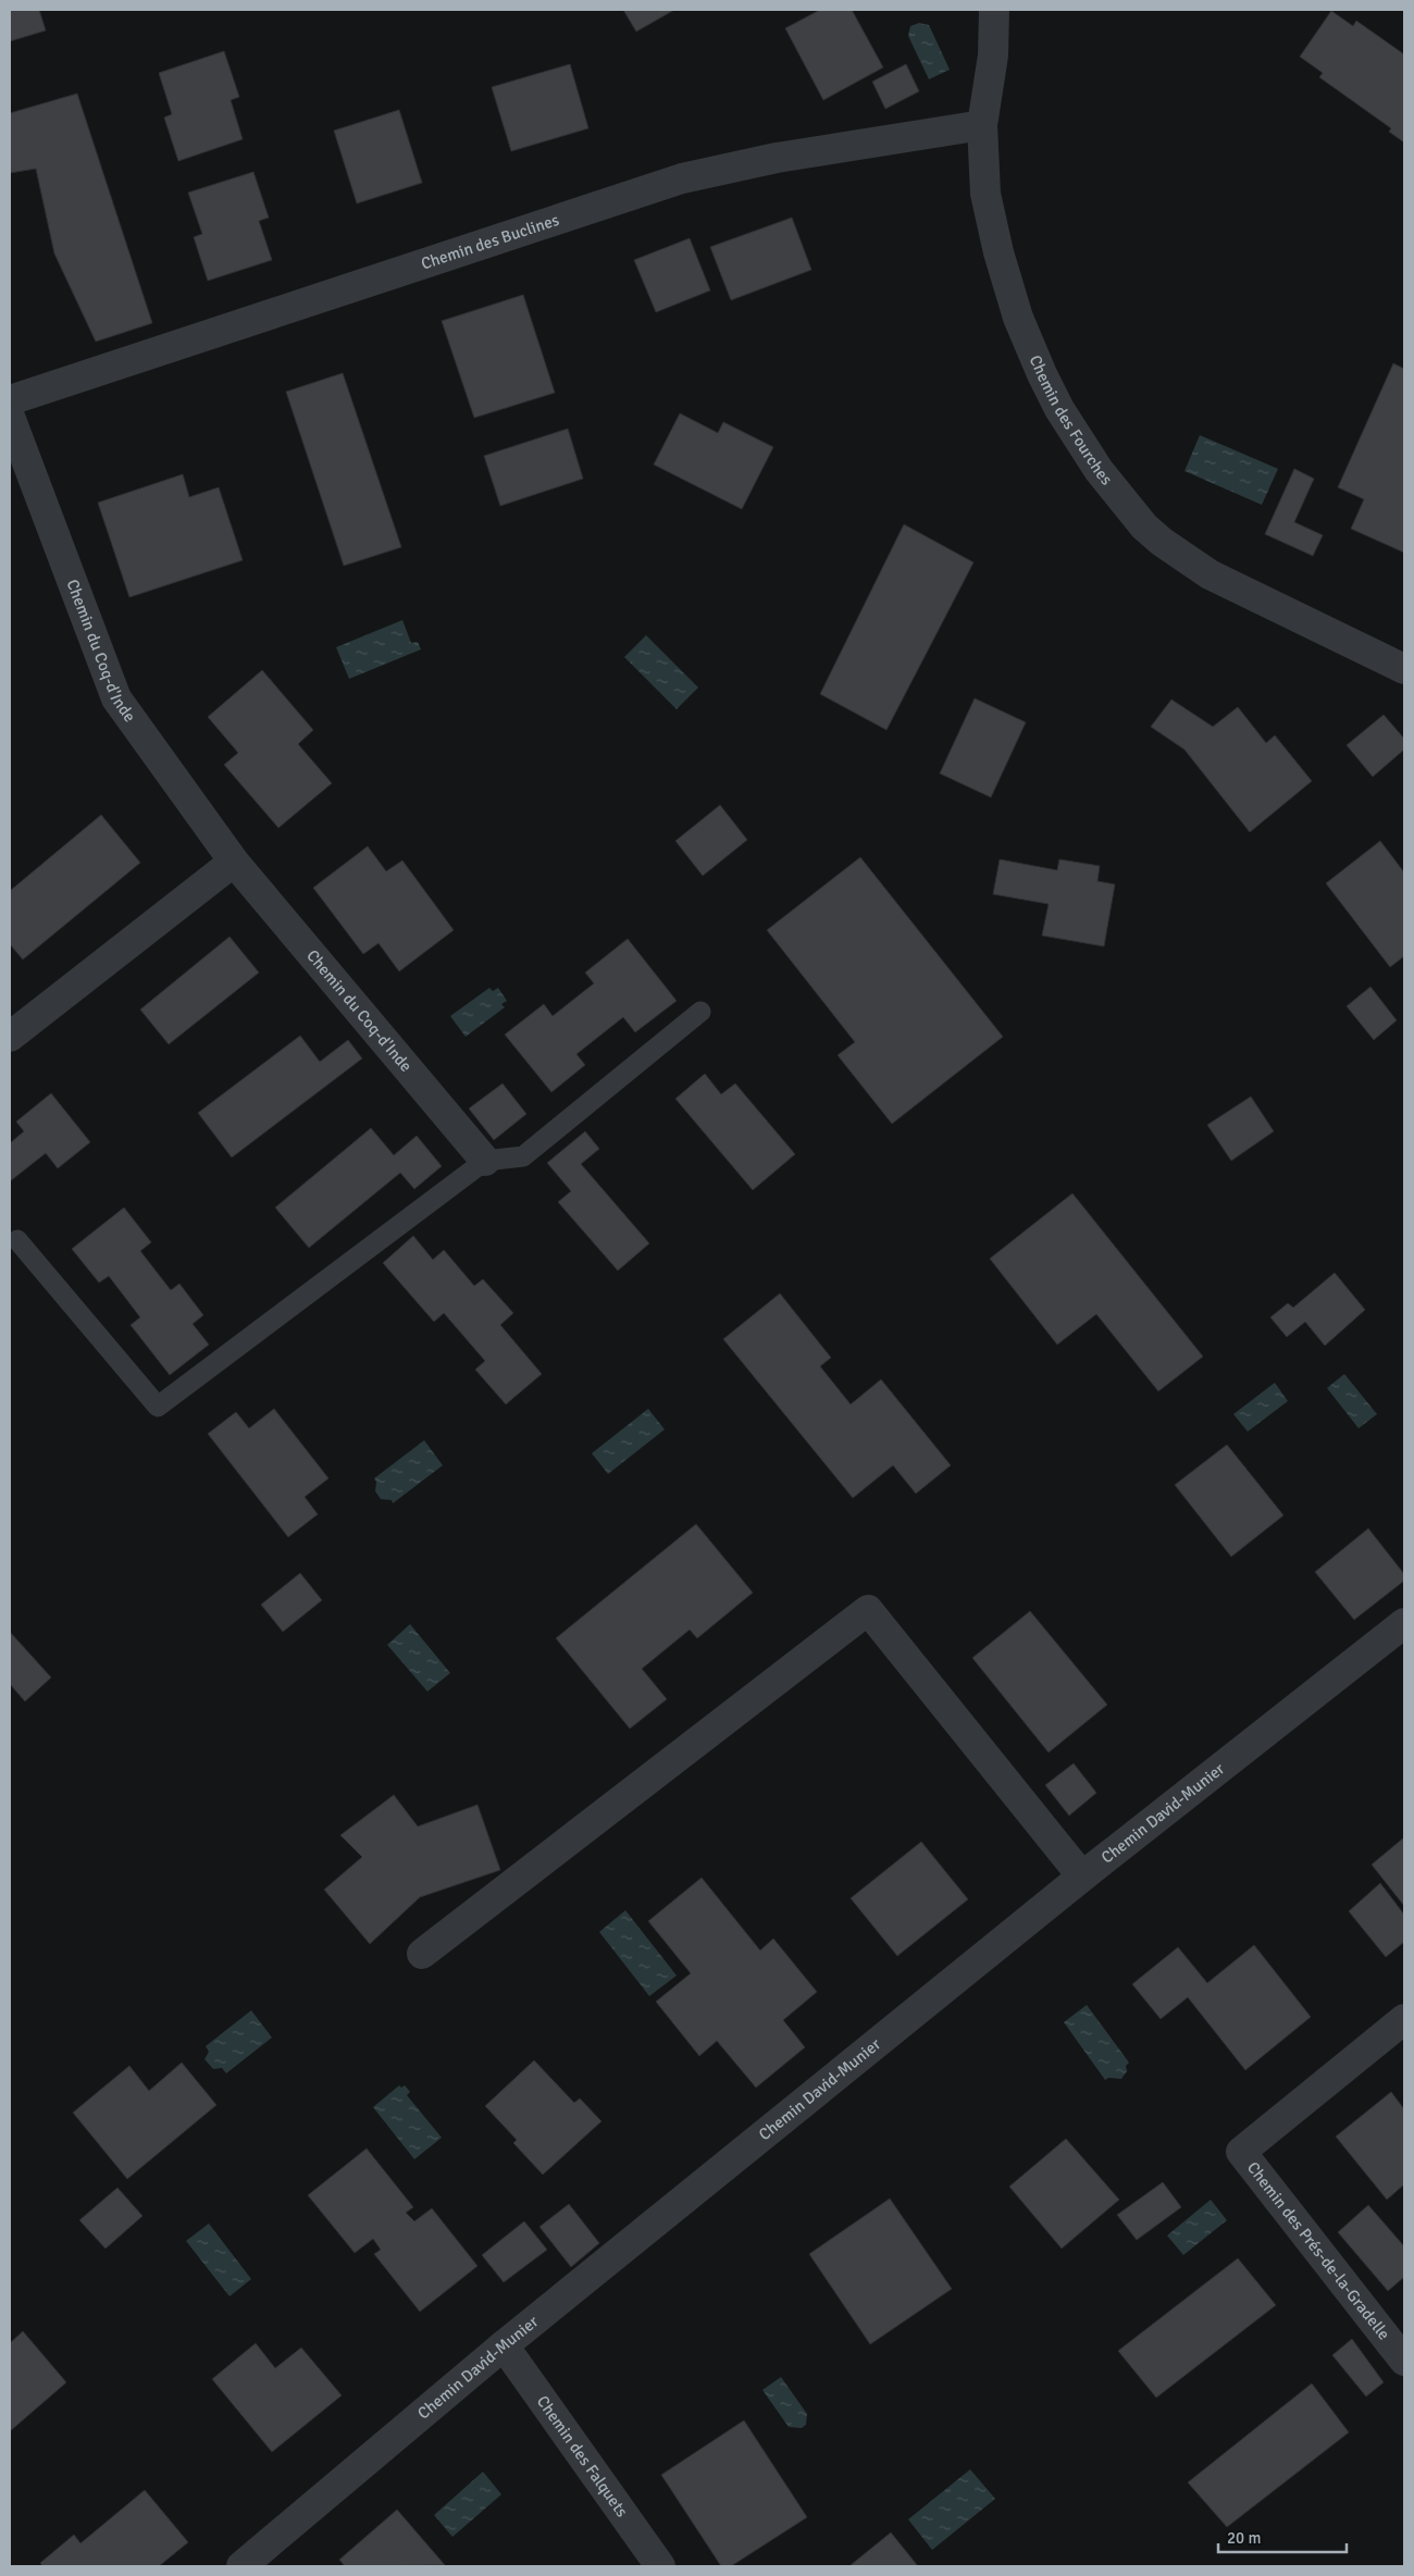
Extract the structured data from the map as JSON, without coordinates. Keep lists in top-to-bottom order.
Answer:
{
  "streets": {
    "street": [
      "Chemin des Buclines",
      "Chemin des Fourches",
      "Chemin du Coq-d'Inde",
      "Chemin David-Munier",
      "Chemin des Prés-de-la-Gradelle",
      "Chemin des Falquets"
    ]
  },
  "crossings": [
    ["Chemin des Buclines", "Chemin des Fourches"],
    ["Chemin David-Munier", "Chemin des Falquets"]
  ],
  "scale_bar": "20 m"
}
